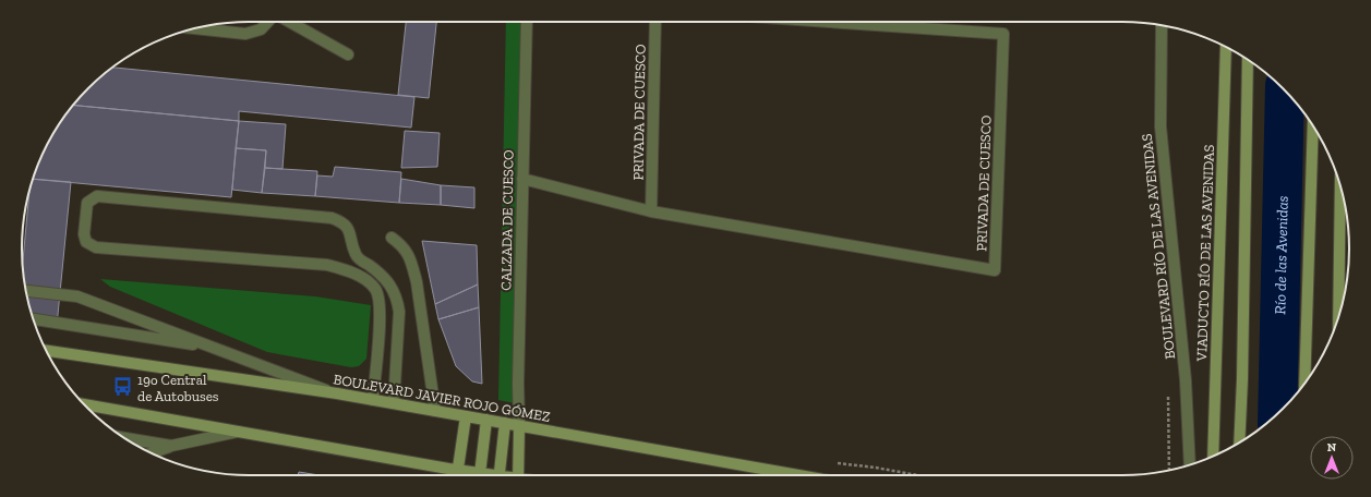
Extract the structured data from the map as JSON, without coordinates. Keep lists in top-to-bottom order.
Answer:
{
  "streets": {
    "main road": ["VIADUCTO RÍO DE LAS AVENIDAS", "BOULEVARD JAVIER ROJO GÓMEZ"],
    "street": ["PRIVADA DE CUESCO", "CALZADA DE CUESCO", "BOULEVARD RÍO DE LAS AVENIDAS"]
  },
  "crossings": [
    ["PRIVADA DE CUESCO", "CALZADA DE CUESCO"],
    ["CALZADA DE CUESCO", "BOULEVARD JAVIER ROJO GÓMEZ"]
  ],
  "water": ["Río de las Avenidas"],
  "places": {
    "bus stop": ["19o Central de Autobuses"]
  },
  "north": "top"
}
